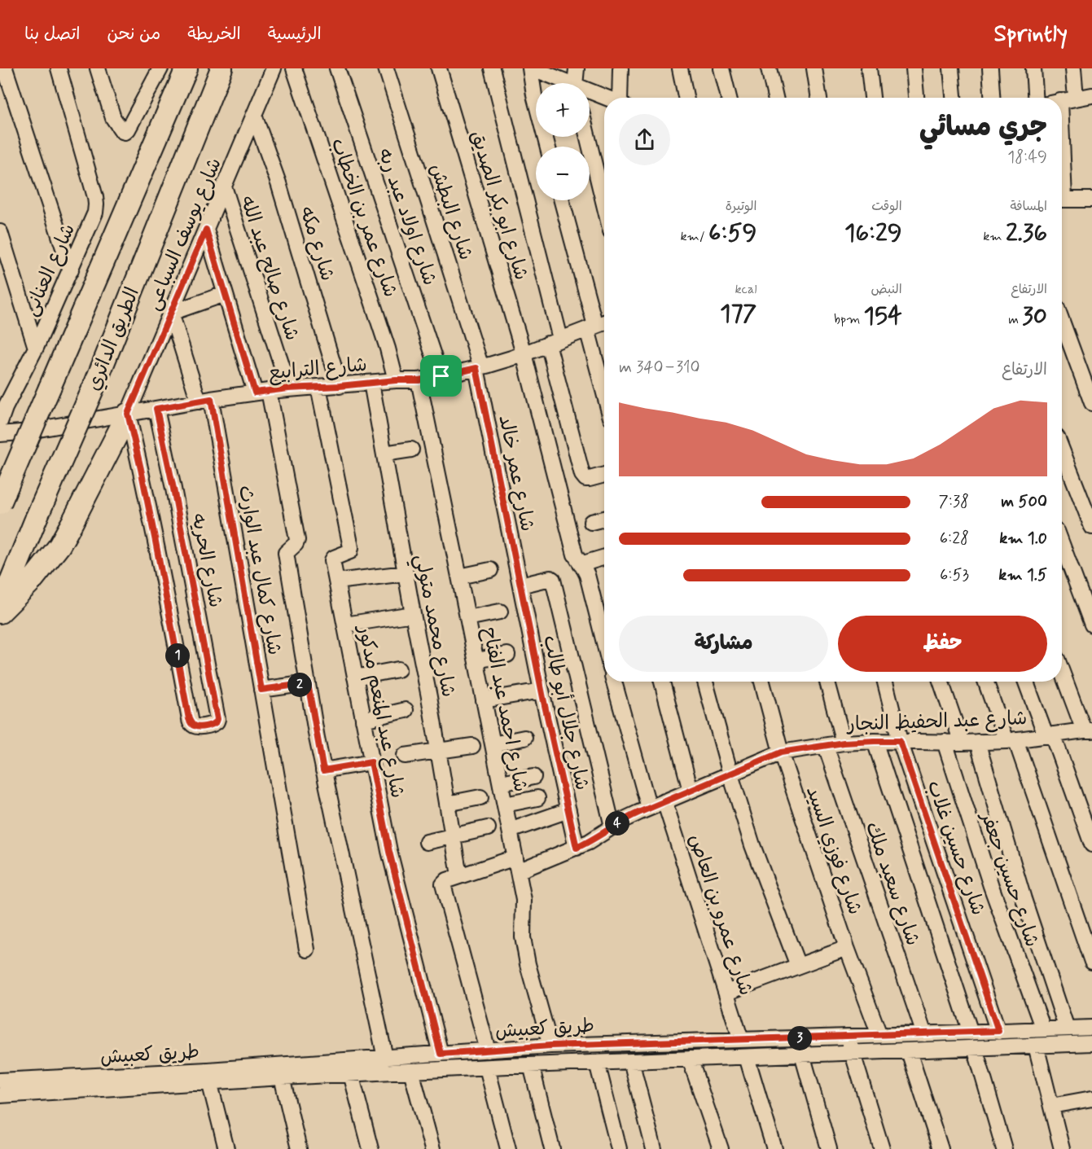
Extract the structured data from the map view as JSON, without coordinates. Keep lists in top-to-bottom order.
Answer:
{
  "streets": {
    "highway": ["الطريق الدائري"],
    "street": [
      "شارع ابو بكر الصديق",
      "شارع البطش",
      "شارع اولاد عبد ربه",
      "شارع عمر بن الخطاب",
      "شارع يوسف السباعى",
      "شارع مكه",
      "شارع صالح عبد الله",
      "شارع العنانى",
      "شارع الترابيع",
      "شارع عمر خالد",
      "شارع الحريه",
      "شارع كمال عبد الوارث",
      "شارع محمد متولي",
      "شارع احمد عبد الفتاح",
      "شارع عبد المنعم مدكور",
      "شارع جلال أبو طالب",
      "شارع عبد الحفيظ النجار",
      "شارع حسين غلاب",
      "شارع فوزي السيد",
      "شارع حسين جعفر",
      "شارع سعيد ملك",
      "شارع عمرو بن العاص",
      "طريق كعبيش"
    ]
  },
  "crossings": [
    ["شارع ابو بكر الصديق", "شارع الترابيع"],
    ["شارع البطش", "شارع الترابيع"],
    ["شارع البطش", "شارع عمر خالد"],
    ["شارع اولاد عبد ربه", "شارع الترابيع"],
    ["شارع عمر بن الخطاب", "شارع الترابيع"],
    ["شارع يوسف السباعى", "شارع مكه"],
    ["شارع يوسف السباعى", "شارع صالح عبد الله"],
    ["شارع يوسف السباعى", "شارع الترابيع"],
    ["شارع يوسف السباعى", "شارع الحريه"],
    ["شارع يوسف السباعى", "شارع كمال عبد الوارث"],
    ["شارع مكه", "شارع الترابيع"],
    ["شارع صالح عبد الله", "شارع الترابيع"],
    ["شارع الترابيع", "شارع عمر خالد"],
    ["شارع الترابيع", "شارع الحريه"],
    ["شارع الترابيع", "شارع كمال عبد الوارث"],
    ["شارع الترابيع", "شارع محمد متولي"],
    ["شارع الترابيع", "شارع احمد عبد الفتاح"],
    ["شارع الترابيع", "شارع عبد المنعم مدكور"],
    ["شارع عمر خالد", "شارع جلال أبو طالب"],
    ["شارع محمد متولي", "شارع عبد الحفيظ النجار"],
    ["شارع احمد عبد الفتاح", "شارع عبد الحفيظ النجار"],
    ["شارع احمد عبد الفتاح", "طريق كعبيش"],
    ["شارع عبد المنعم مدكور", "طريق كعبيش"],
    ["شارع جلال أبو طالب", "شارع عبد الحفيظ النجار"],
    ["شارع عبد الحفيظ النجار", "شارع حسين غلاب"],
    ["شارع عبد الحفيظ النجار", "شارع فوزي السيد"],
    ["شارع عبد الحفيظ النجار", "شارع حسين جعفر"],
    ["شارع عبد الحفيظ النجار", "شارع سعيد ملك"],
    ["شارع عبد الحفيظ النجار", "شارع عمرو بن العاص"],
    ["شارع حسين غلاب", "طريق كعبيش"],
    ["شارع فوزي السيد", "طريق كعبيش"],
    ["شارع حسين جعفر", "طريق كعبيش"],
    ["شارع سعيد ملك", "طريق كعبيش"],
    ["شارع عمرو بن العاص", "طريق كعبيش"]
  ],
  "page": {
    "header": "Sprintly",
    "nav": [
      "الرئيسية",
      "الخريطة",
      "من نحن",
      "اتصل بنا"
    ],
    "map_buttons": ["+", "−"],
    "heading": ["جري مسائي", "18:49"],
    "stats": [
      ["المسافة", "2.36 km"],
      ["الوقت", "16:29"],
      ["الوتيرة", "6:59 /km"],
      ["الارتفاع", "30 m"],
      ["النبض", "154 bpm"],
      ["kcal", "177"]
    ],
    "chart": ["الارتفاع", "310–340 m"],
    "list": [
      {
        "name": "500 m",
        "note": "7:38"
      },
      {
        "name": "1.0 km",
        "note": "6:28"
      },
      {
        "name": "1.5 km",
        "note": "6:53"
      }
    ],
    "buttons": ["حفظ", "مشاركة"],
    "pins": [
      "1",
      "2",
      "4",
      "3"
    ]
  }
}
